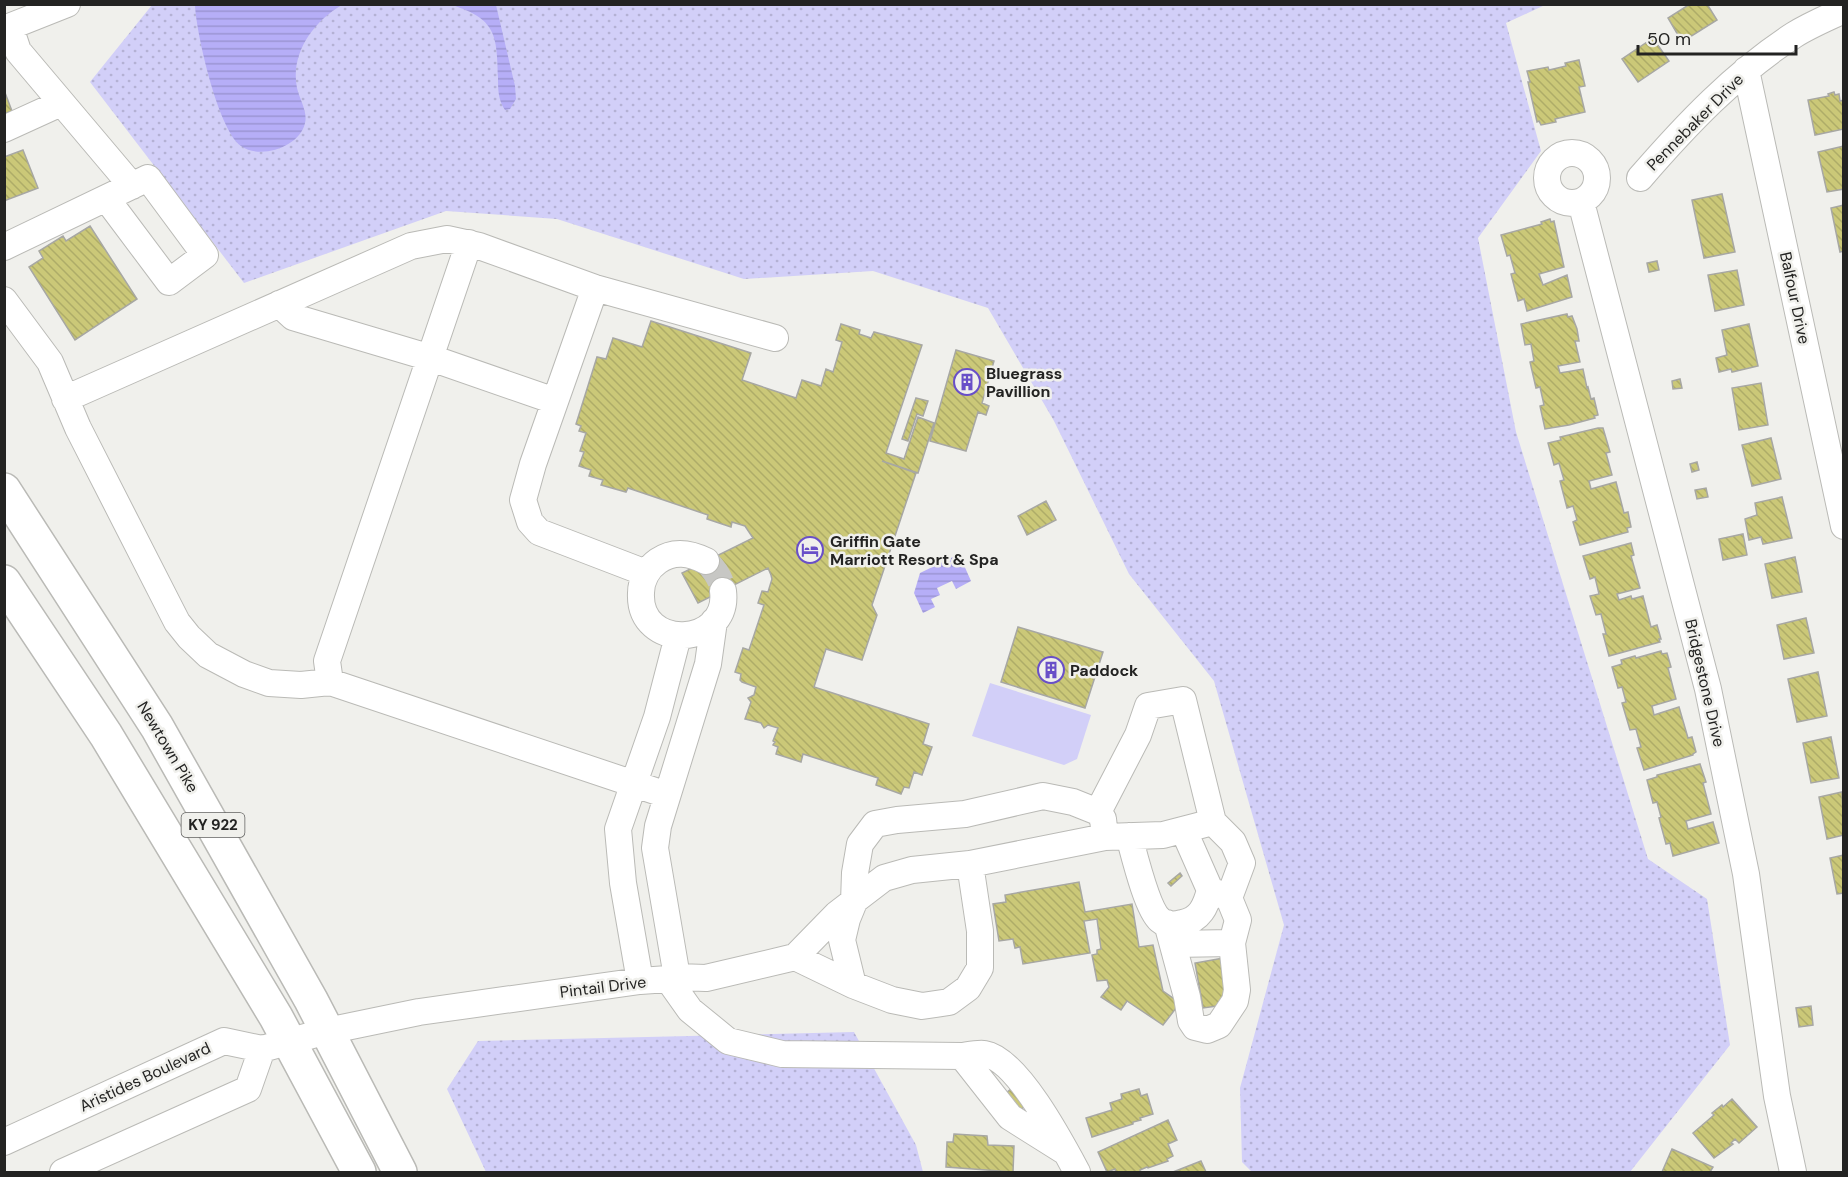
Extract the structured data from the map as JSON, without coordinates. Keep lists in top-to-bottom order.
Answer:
{
  "streets": {
    "highway": ["Newtown Pike", "KY 922"],
    "street": [
      "Pennebaker Drive",
      "Balfour Drive",
      "Bridgestone Drive",
      "Pintail Drive",
      "Aristides Boulevard"
    ]
  },
  "crossings": [
    ["Pennebaker Drive", "Balfour Drive"],
    ["Newtown Pike", "Pintail Drive"],
    ["KY 922", "Pintail Drive"],
    ["KY 922", "Aristides Boulevard"],
    ["Pintail Drive", "Aristides Boulevard"]
  ],
  "places": {
    "building": ["Bluegrass Pavillion", "Paddock"],
    "hotel": ["Griffin Gate Marriott Resort & Spa"]
  },
  "scale_bar": "50 m"
}
